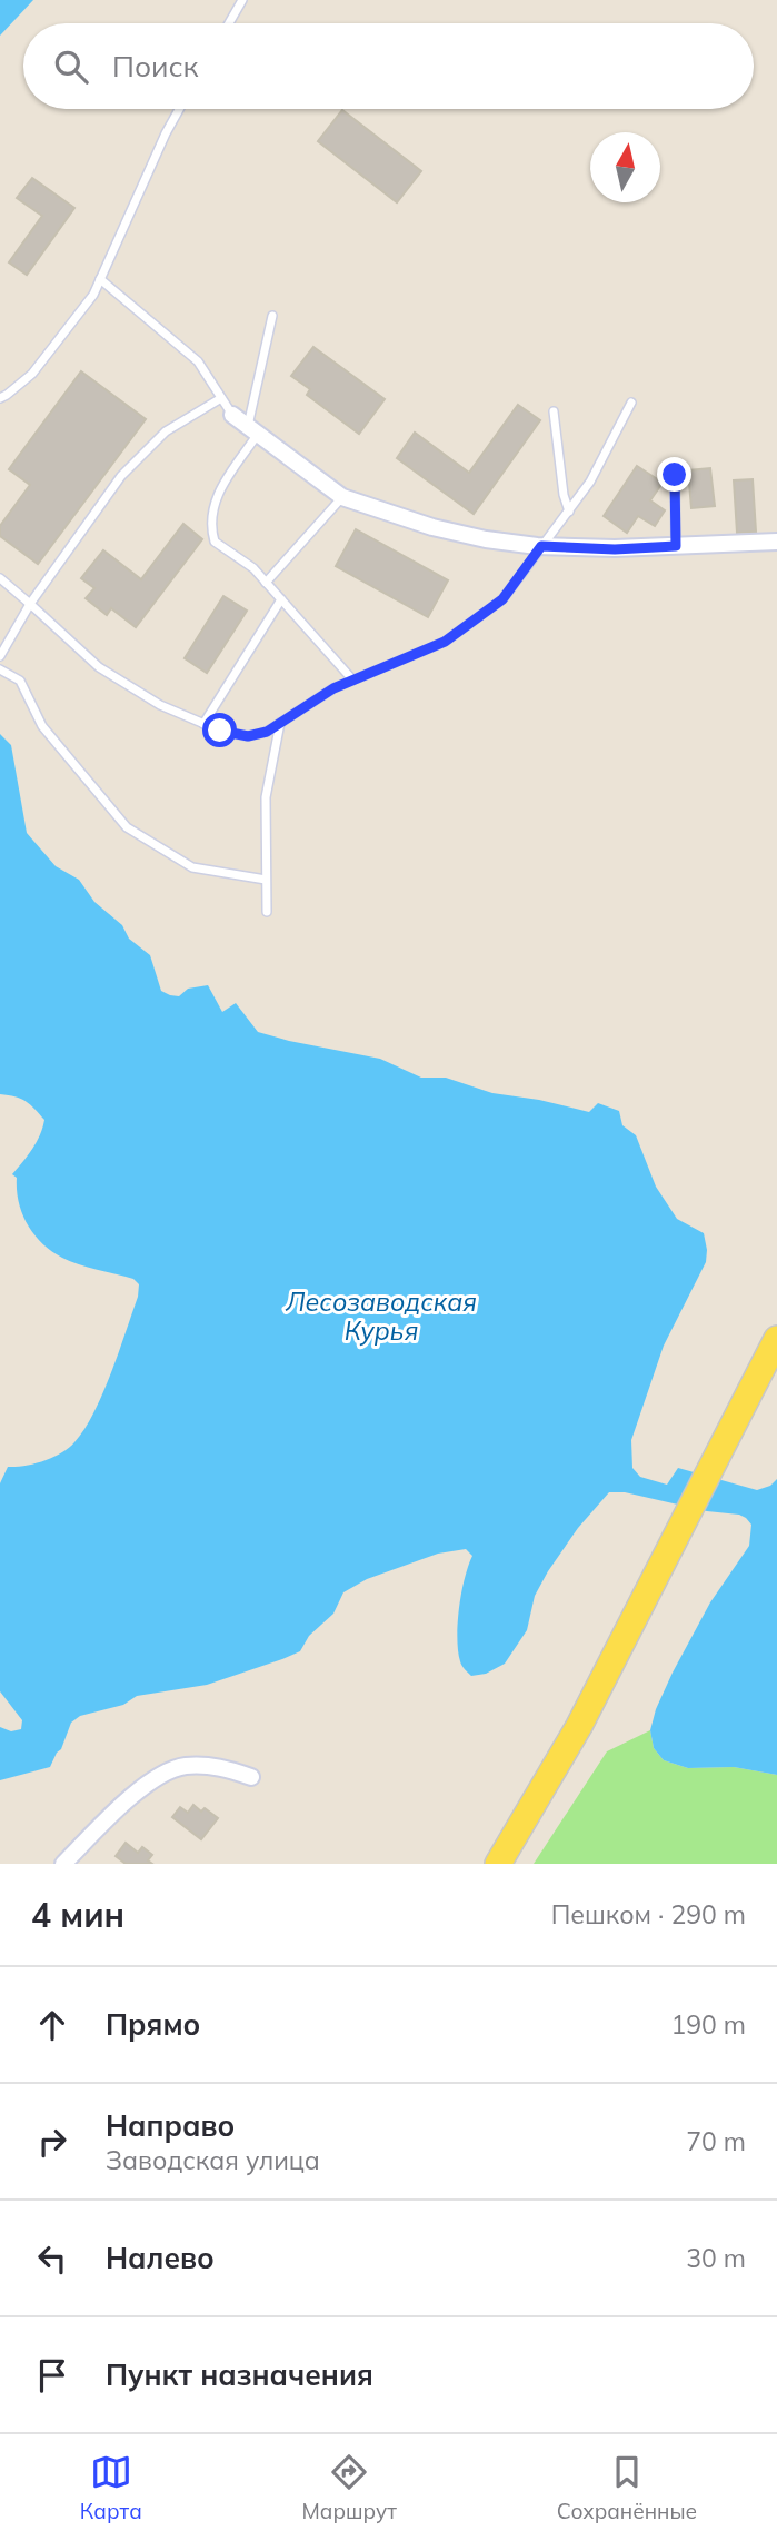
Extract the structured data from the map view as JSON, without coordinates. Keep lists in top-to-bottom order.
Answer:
{
  "water": ["Лесозаводская Курья"],
  "north": "top",
  "page": {
    "search": "Поиск",
    "heading": ["4 мин", "Пешком · 290 m"],
    "list": [
      ["Прямо", "190 m"],
      ["Направо", "Заводская улица", "70 m"],
      ["Налево", "30 m"],
      "Пункт назначения"
    ],
    "nav": ["Карта", "Маршрут", "Сохранённые"]
  }
}
